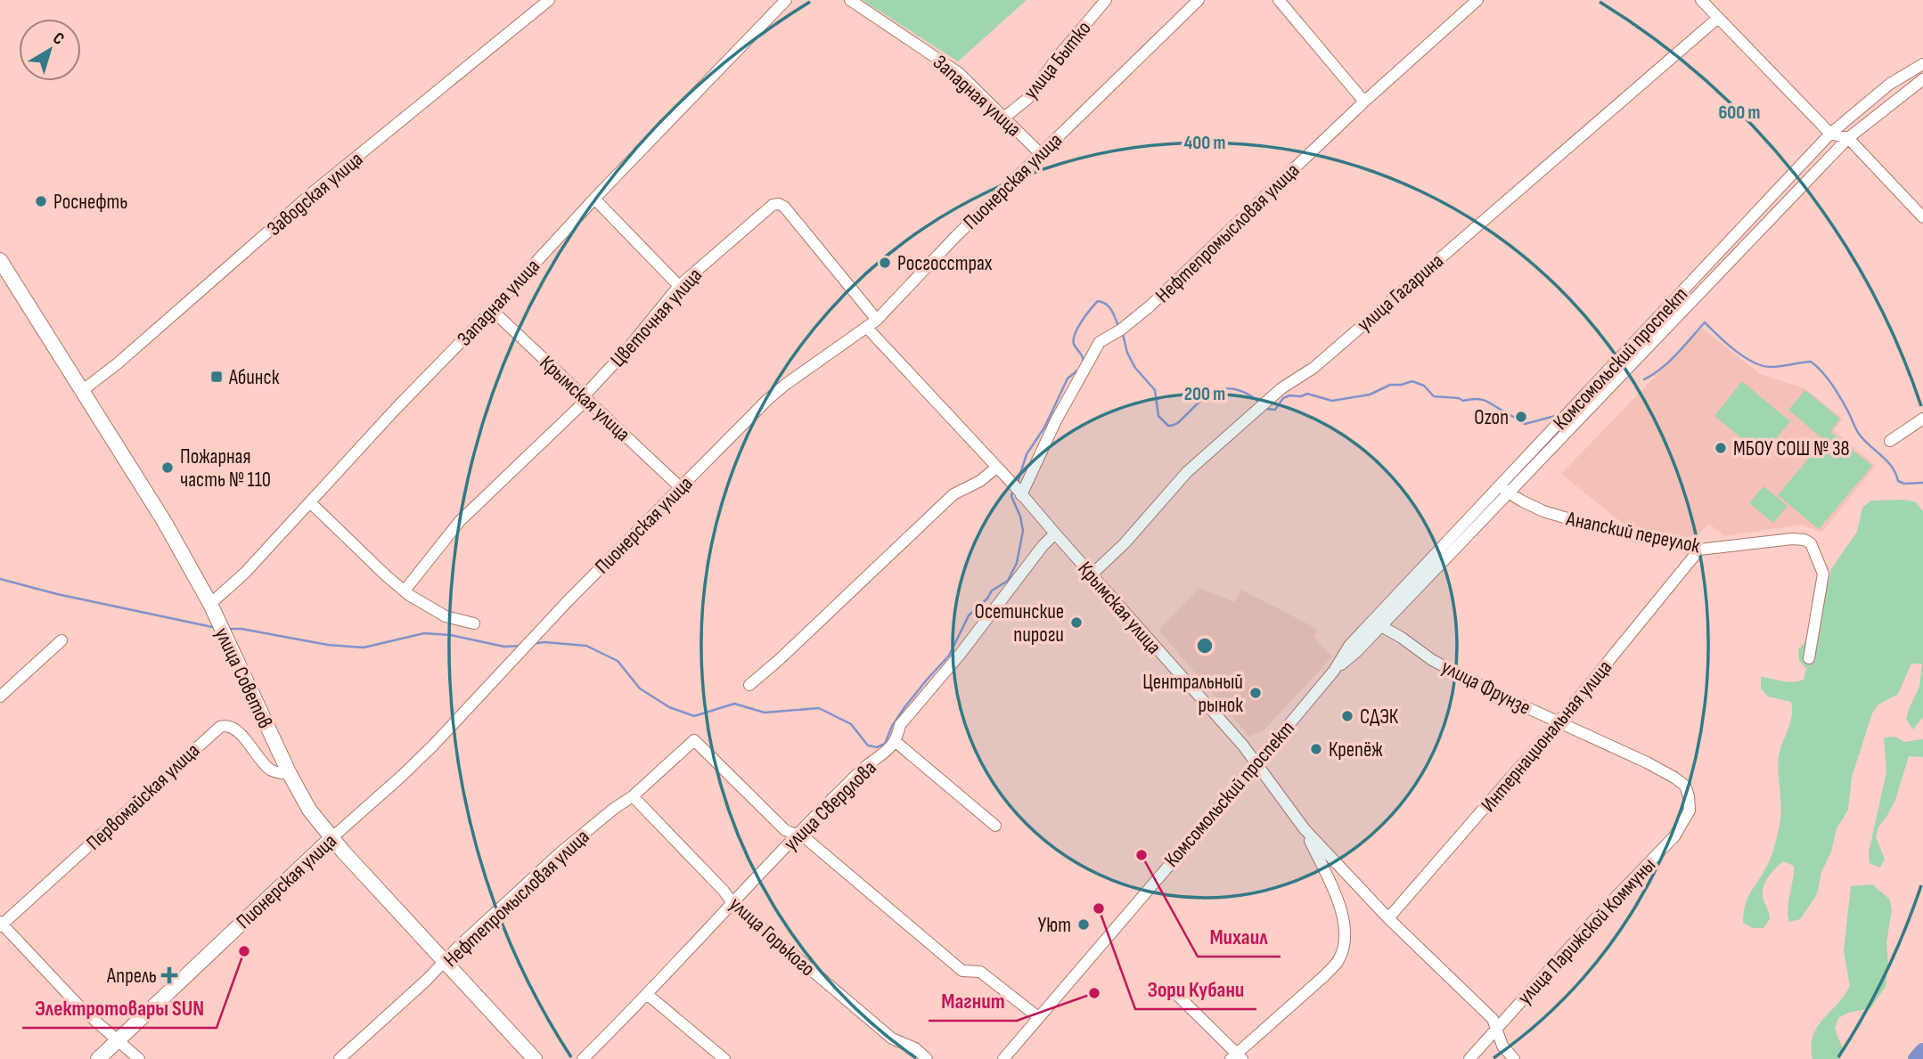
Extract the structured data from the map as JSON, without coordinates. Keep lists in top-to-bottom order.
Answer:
{
  "streets": {
    "main road": ["Пионерская улица", "улица Советов"],
    "street": [
      "улица Бытко",
      "Западная улица",
      "Заводская улица",
      "Нефтепромысловая улица",
      "улица Гагарина",
      "Цветочная улица",
      "Комсомольский проспект",
      "Крымская улица",
      "Анапский переулок",
      "улица Фрунзе",
      "Интернациональная улица",
      "Первомайская улица",
      "улица Свердлова",
      "улица Парижской Коммуны",
      "улица Горького"
    ]
  },
  "crossings": [
    ["улица Бытко", "Западная улица"],
    ["Западная улица", "Пионерская улица"],
    ["Западная улица", "Крымская улица"],
    ["Западная улица", "улица Советов"],
    ["Пионерская улица", "Цветочная улица"],
    ["Пионерская улица", "Крымская улица"],
    ["Пионерская улица", "улица Советов"],
    ["Заводская улица", "улица Советов"],
    ["Нефтепромысловая улица", "Крымская улица"],
    ["Нефтепромысловая улица", "улица Советов"],
    ["Нефтепромысловая улица", "улица Свердлова"],
    ["Нефтепромысловая улица", "улица Горького"],
    ["улица Гагарина", "Крымская улица"],
    ["Цветочная улица", "Крымская улица"],
    ["Комсомольский проспект", "Крымская улица"],
    ["Комсомольский проспект", "Анапский переулок"],
    ["Комсомольский проспект", "улица Фрунзе"],
    ["Крымская улица", "Интернациональная улица"],
    ["Крымская улица", "улица Свердлова"],
    ["Крымская улица", "улица Парижской Коммуны"],
    ["Анапский переулок", "Интернациональная улица"],
    ["улица Советов", "Первомайская улица"],
    ["улица Фрунзе", "Интернациональная улица"],
    ["улица Фрунзе", "улица Парижской Коммуны"],
    ["улица Свердлова", "улица Горького"]
  ],
  "places": {
    "other": [
      "Роснефть",
      "Росгосстрах",
      "Ozon",
      "МБОУ СОШ № 38",
      "Пожарная часть № 110",
      "Осетинские пироги",
      "Центральный рынок",
      "СДЭК",
      "Крепёж",
      "Михаил",
      "Зори Кубани",
      "Уют",
      "Электротовары SUN",
      "Магнит"
    ],
    "transit": ["Абинск"],
    "health": ["Апрель"]
  },
  "north": "top right",
  "rings": ["600 m", "400 m", "200 m"]
}
